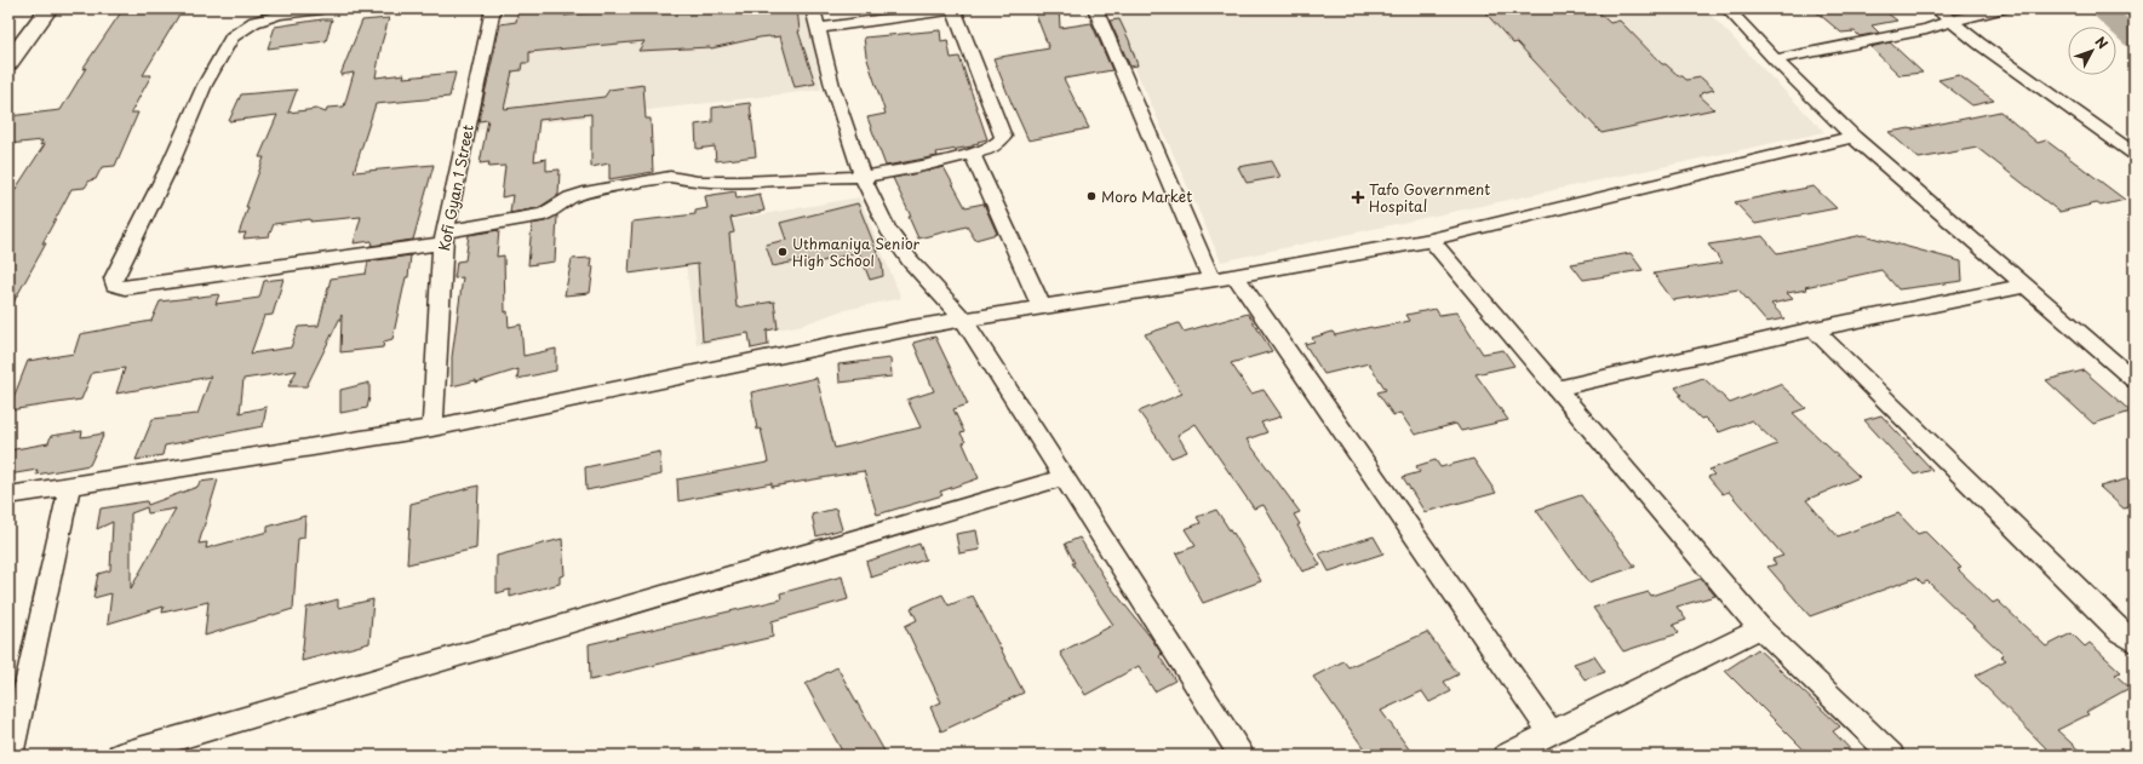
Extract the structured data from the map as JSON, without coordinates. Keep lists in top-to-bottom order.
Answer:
{
  "streets": {
    "street": ["Kofi Gyan 1 Street"]
  },
  "places": {
    "other": ["Moro Market", "Uthmaniya Senior High School"],
    "health": ["Tafo Government Hospital"]
  },
  "north": "top right"
}
